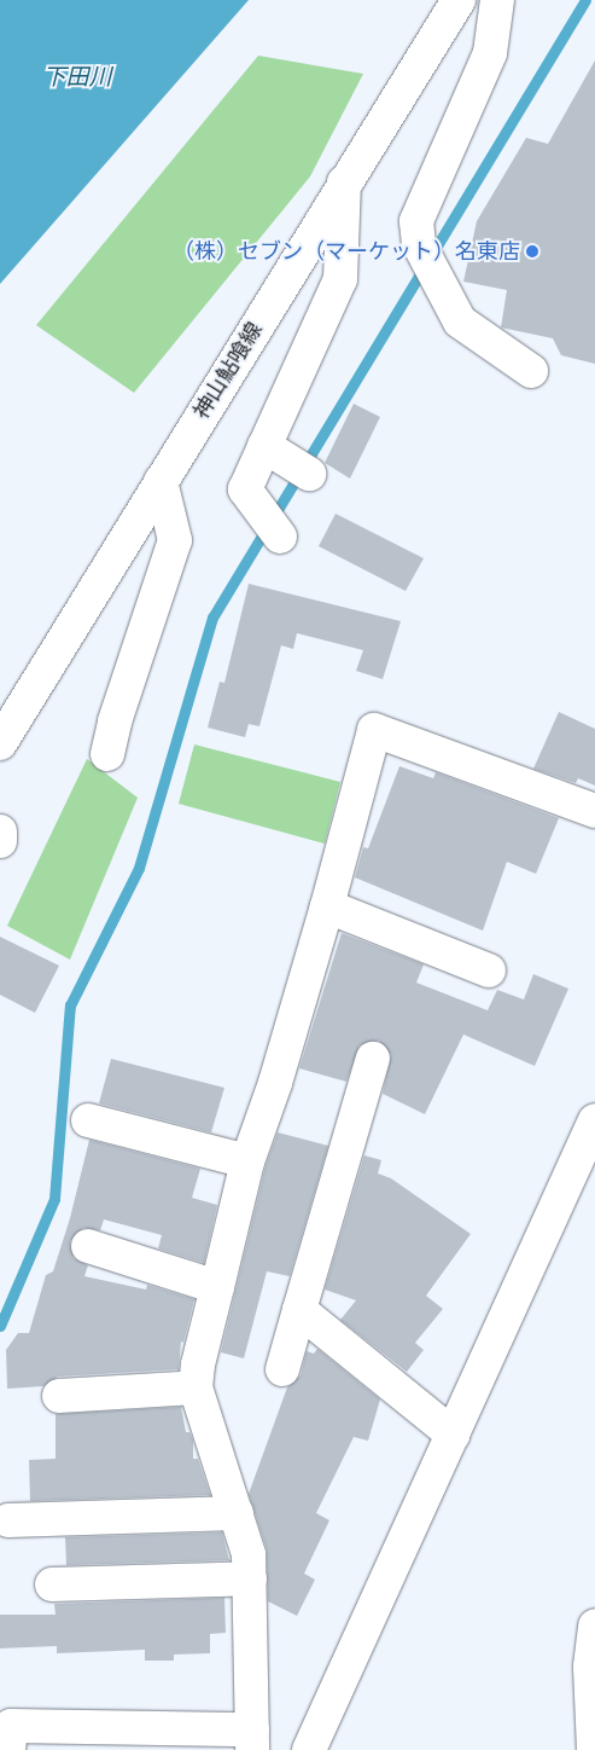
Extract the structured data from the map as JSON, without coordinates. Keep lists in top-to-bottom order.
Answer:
{
  "streets": {
    "street": ["神山鮎喰線"]
  },
  "water": ["下田川"],
  "places": ["（株）セブン（マーケット）名東店"]
}
